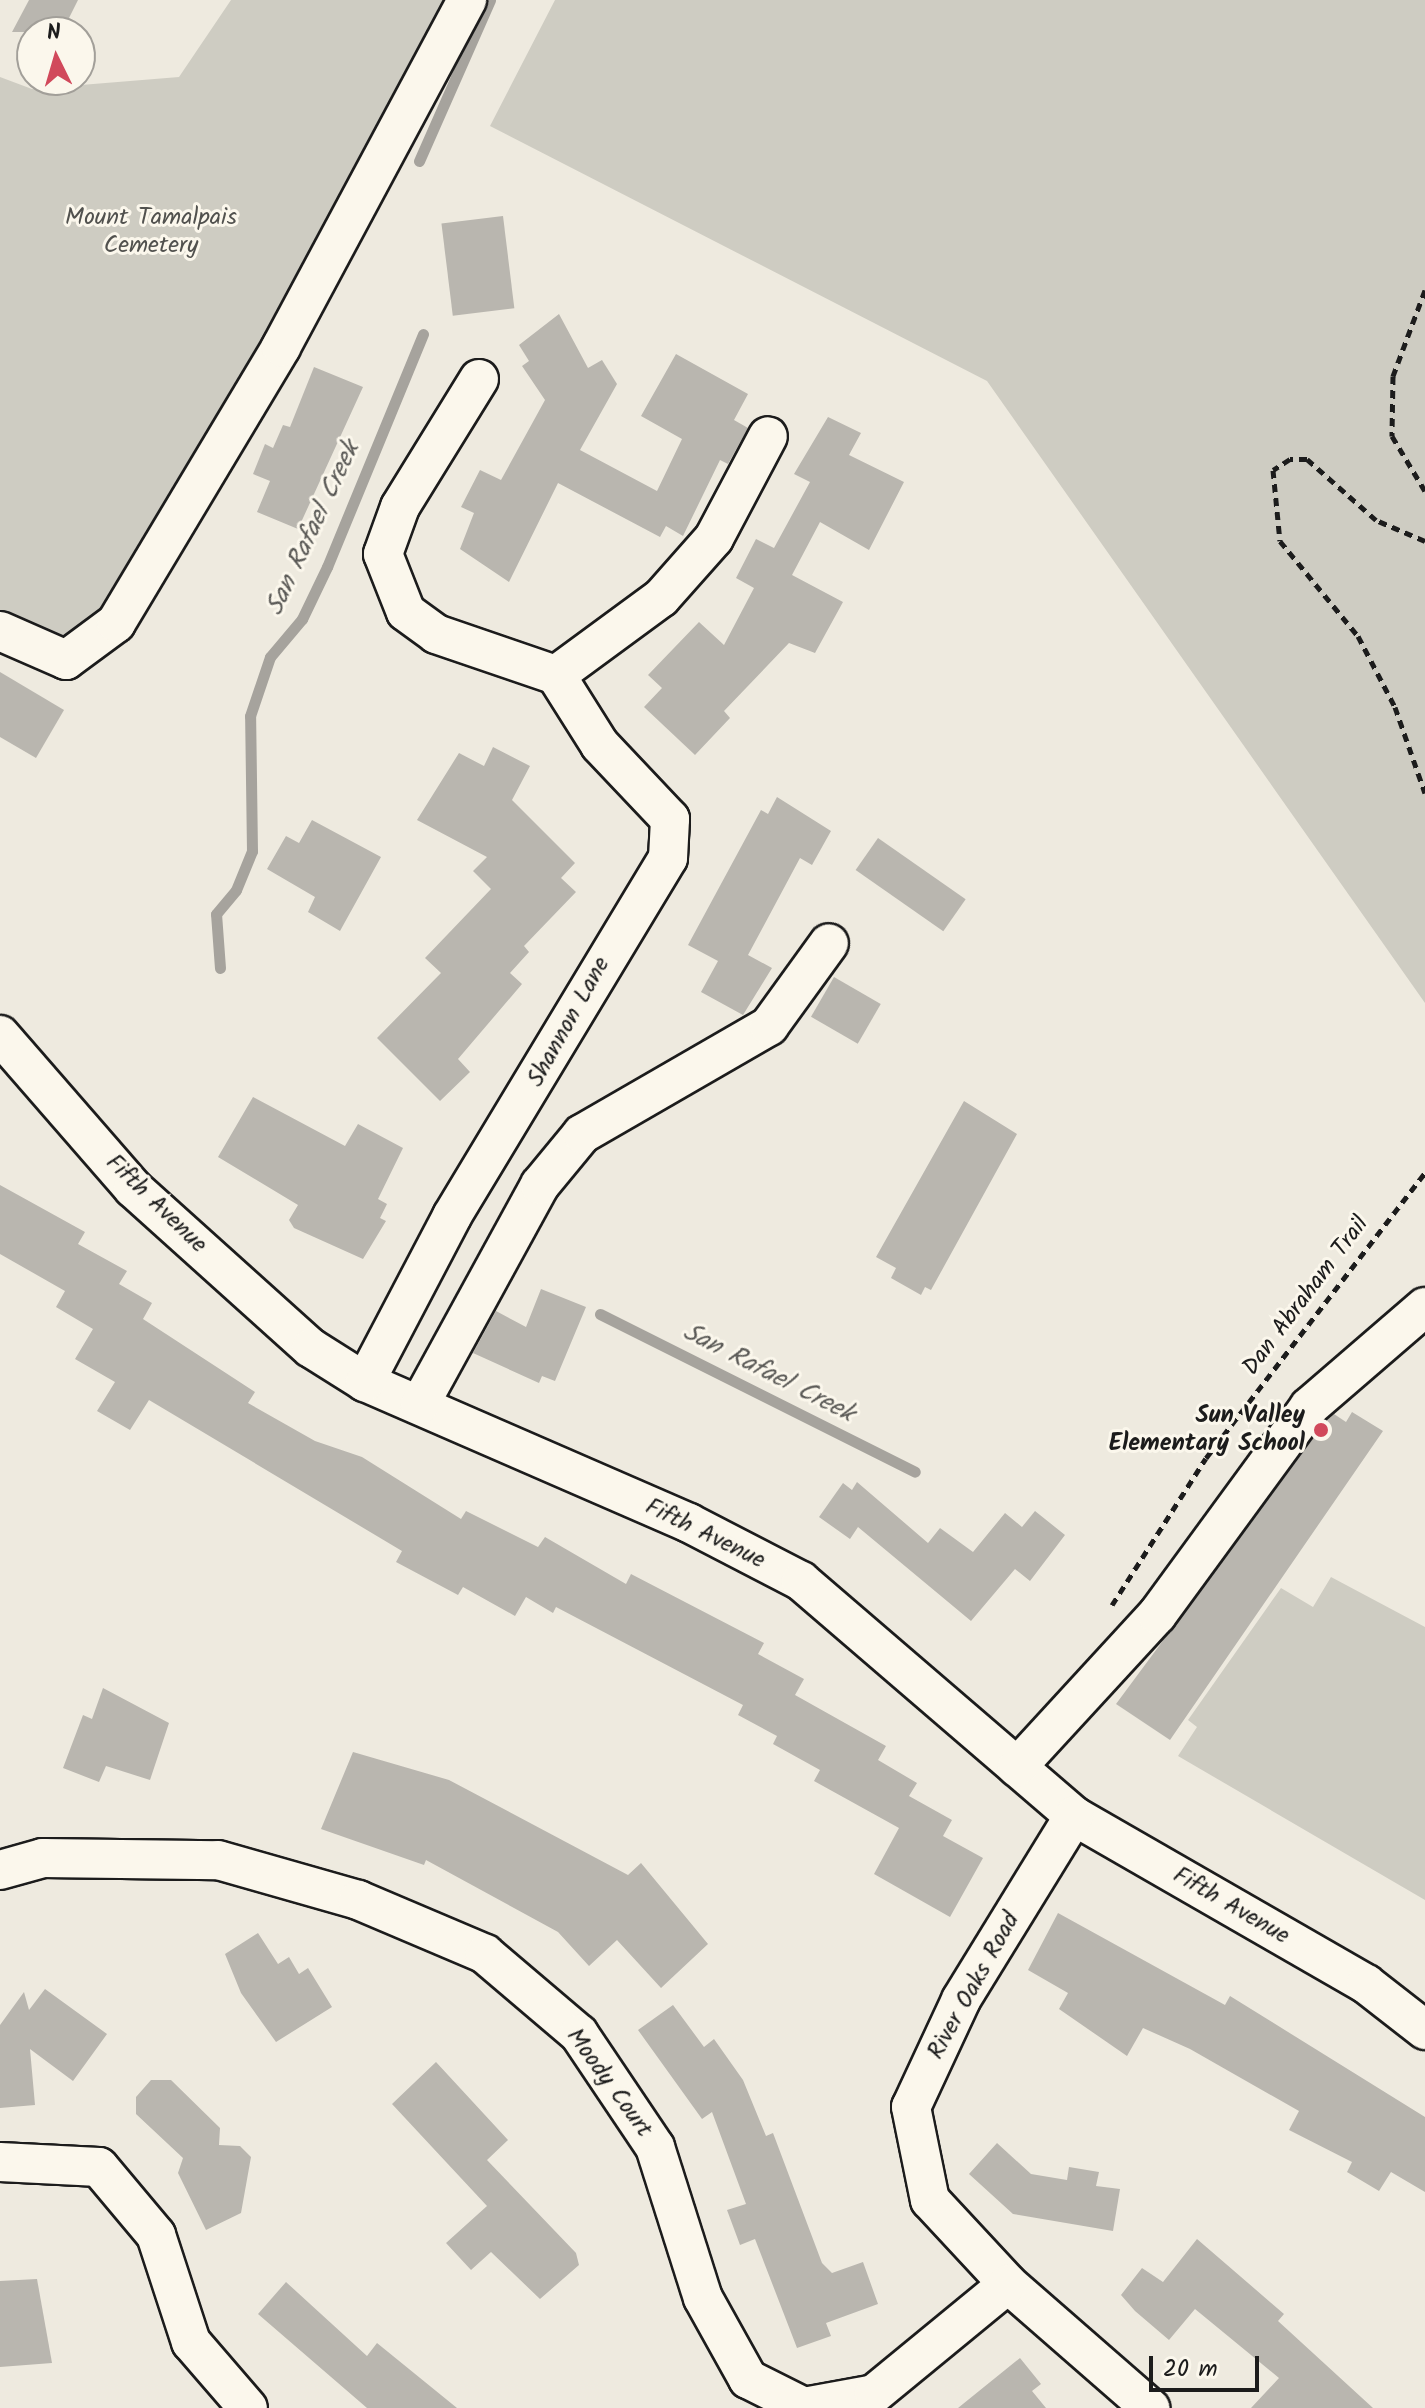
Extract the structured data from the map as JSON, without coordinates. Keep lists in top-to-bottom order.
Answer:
{
  "streets": {
    "street": [
      "Shannon Lane",
      "Fifth Avenue",
      "River Oaks Road",
      "Moody Court"
    ],
    "path": ["Dan Abraham Trail"]
  },
  "crossings": [
    ["Shannon Lane", "Fifth Avenue"],
    ["Fifth Avenue", "River Oaks Road"],
    ["River Oaks Road", "Moody Court"]
  ],
  "water": ["San Rafael Creek"],
  "parks": ["Mount Tamalpais Cemetery"],
  "places": ["Sun Valley Elementary School"],
  "scale_bar": "20 m",
  "north": "top"
}
